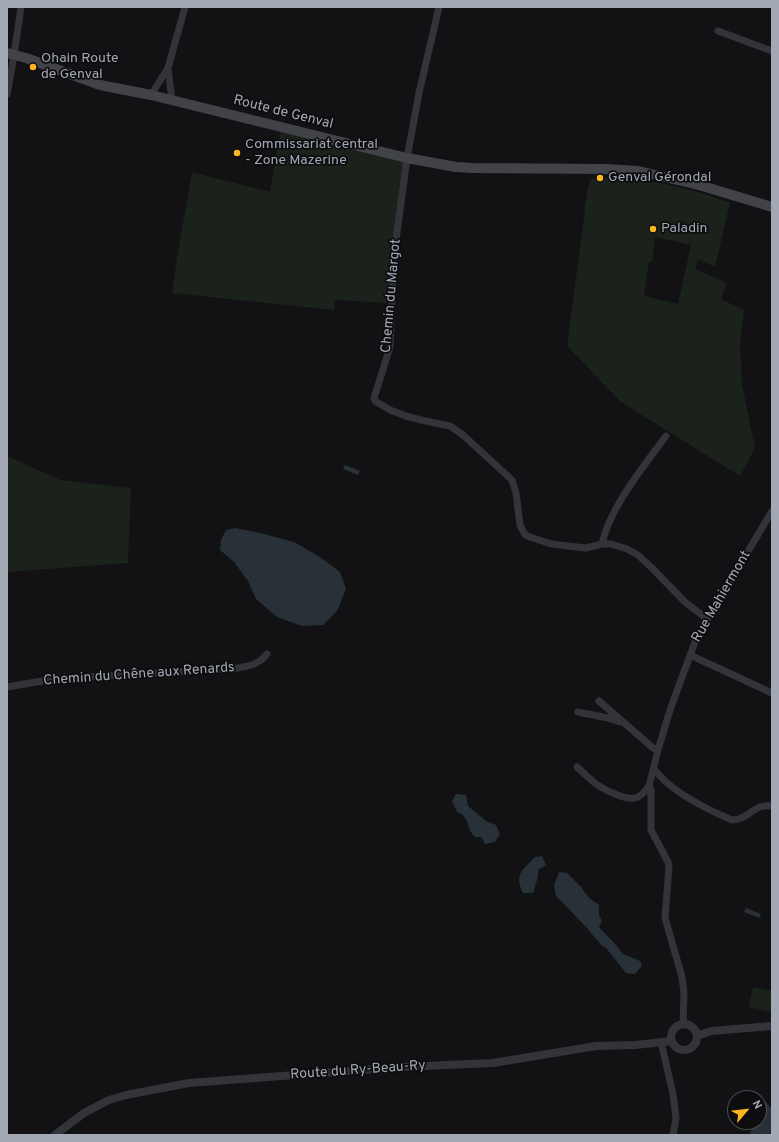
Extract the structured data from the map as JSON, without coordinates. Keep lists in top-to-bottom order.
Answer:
{
  "streets": {
    "main road": ["Route de Genval"],
    "street": [
      "Chemin du Margot",
      "Rue Mahiermont",
      "Chemin du Chêne aux Renards",
      "Route du Ry-Beau-Ry"
    ]
  },
  "crossings": [
    ["Route de Genval", "Chemin du Margot"],
    ["Rue Mahiermont", "Route du Ry-Beau-Ry"]
  ],
  "places": [
    "Ohain Route de Genval",
    "Commissariat central - Zone Mazerine",
    "Genval Gérondal",
    "Paladin"
  ],
  "north": "top right"
}
